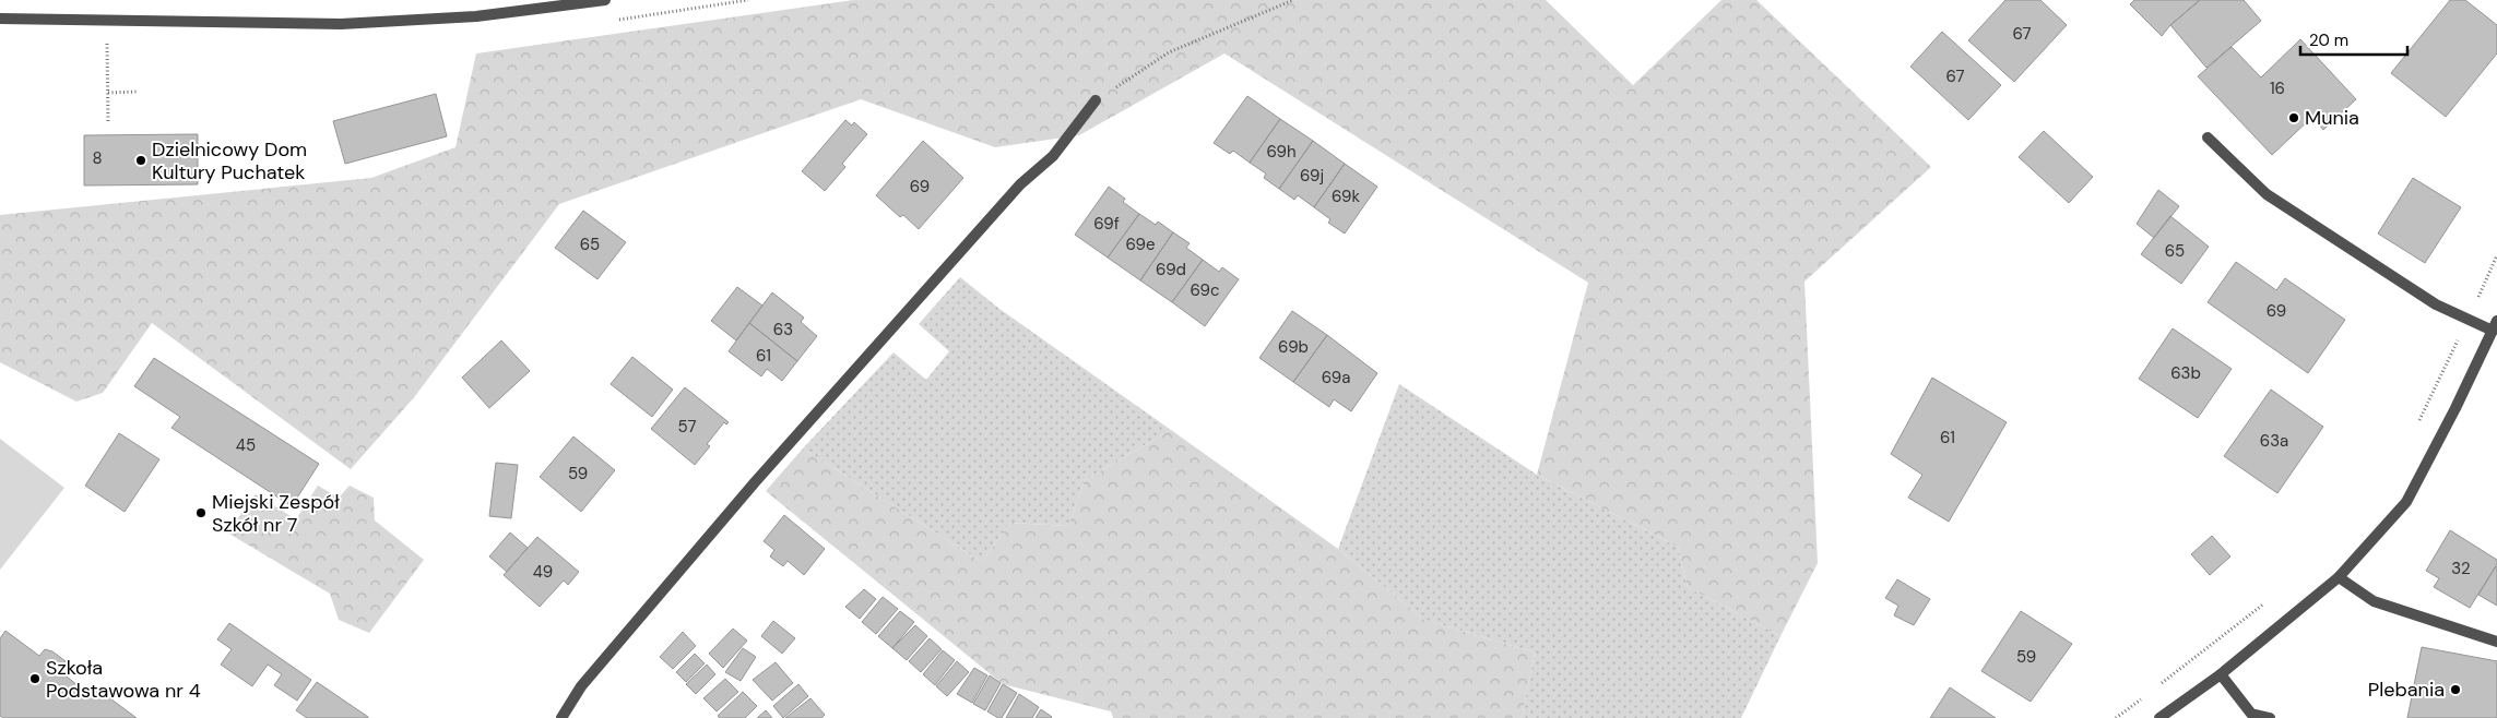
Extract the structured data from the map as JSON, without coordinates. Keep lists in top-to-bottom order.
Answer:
{
  "places": [
    "Munia",
    "Dzielnicowy Dom Kultury Puchatek",
    "Miejski Zespół Szkół nr 7",
    "Szkoła Podstawowa nr 4",
    "Plebania"
  ],
  "house_numbers": [
    "67",
    "67",
    "16",
    "69h",
    "8",
    "69j",
    "69",
    "69k",
    "69f",
    "65",
    "69e",
    "65",
    "69d",
    "69c",
    "69",
    "63",
    "69b",
    "61",
    "63b",
    "69a",
    "57",
    "61",
    "63a",
    "45",
    "59",
    "32",
    "49",
    "59"
  ],
  "scale_bar": "20 m"
}
